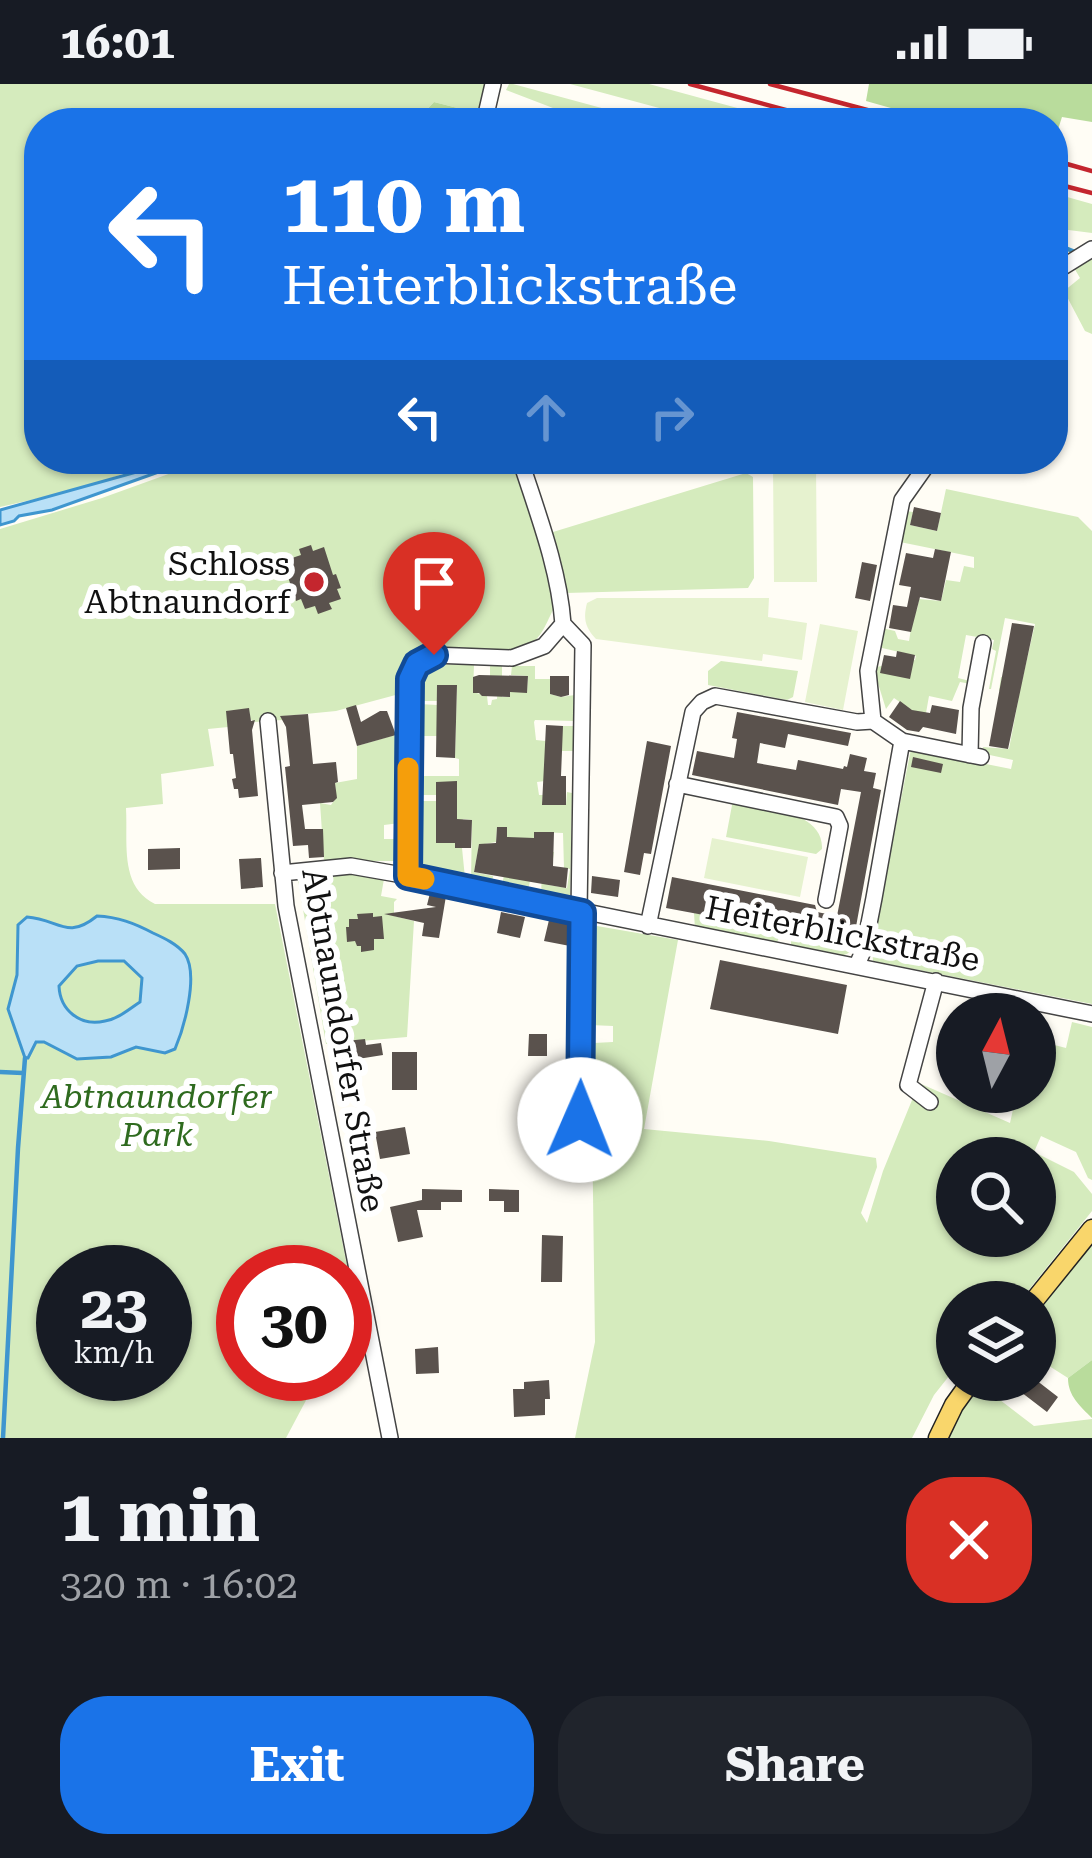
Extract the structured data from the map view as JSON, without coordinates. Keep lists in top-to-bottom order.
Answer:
{
  "streets": {
    "street": ["Heiterblickstraße", "Abtnaundorfer Straße"]
  },
  "crossings": [
    ["Heiterblickstraße", "Abtnaundorfer Straße"]
  ],
  "parks": ["Abtnaundorfer Park"],
  "places": ["Schloss Abtnaundorf"],
  "north": "top",
  "page": {
    "status": "16:01",
    "turn": ["110 m", "Heiterblickstraße"],
    "speed": "23 km/h",
    "limit": "30",
    "heading": ["1 min", "320 m · 16:02"],
    "buttons": ["Exit", "Share"]
  }
}
